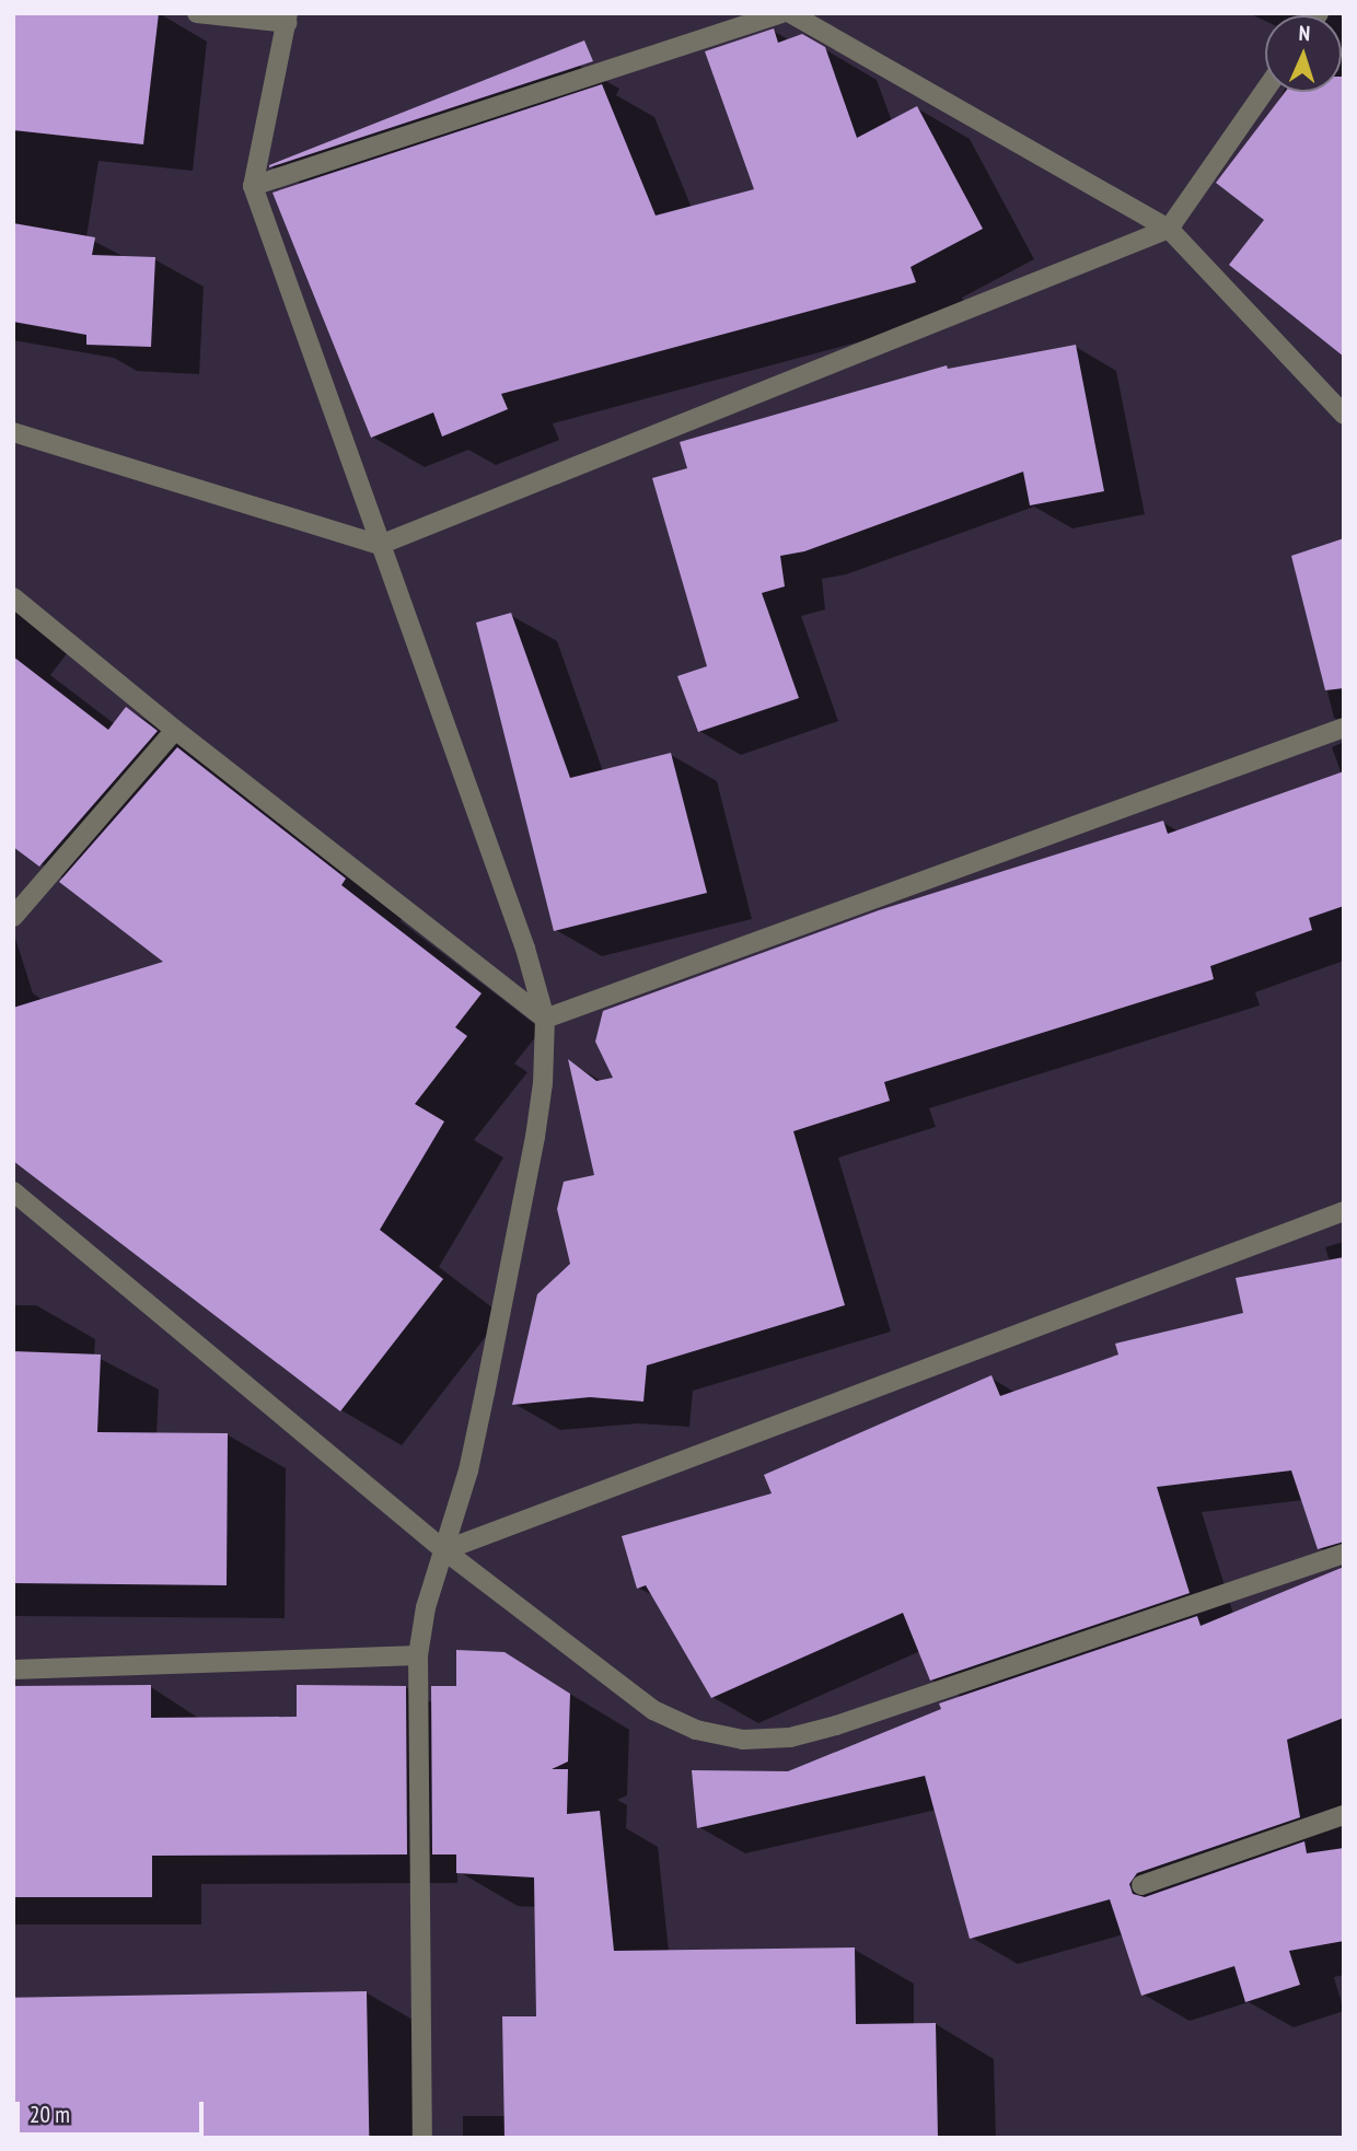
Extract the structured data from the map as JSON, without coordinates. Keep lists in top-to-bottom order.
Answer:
{
  "scale_bar": "20 m",
  "north": "top"
}
